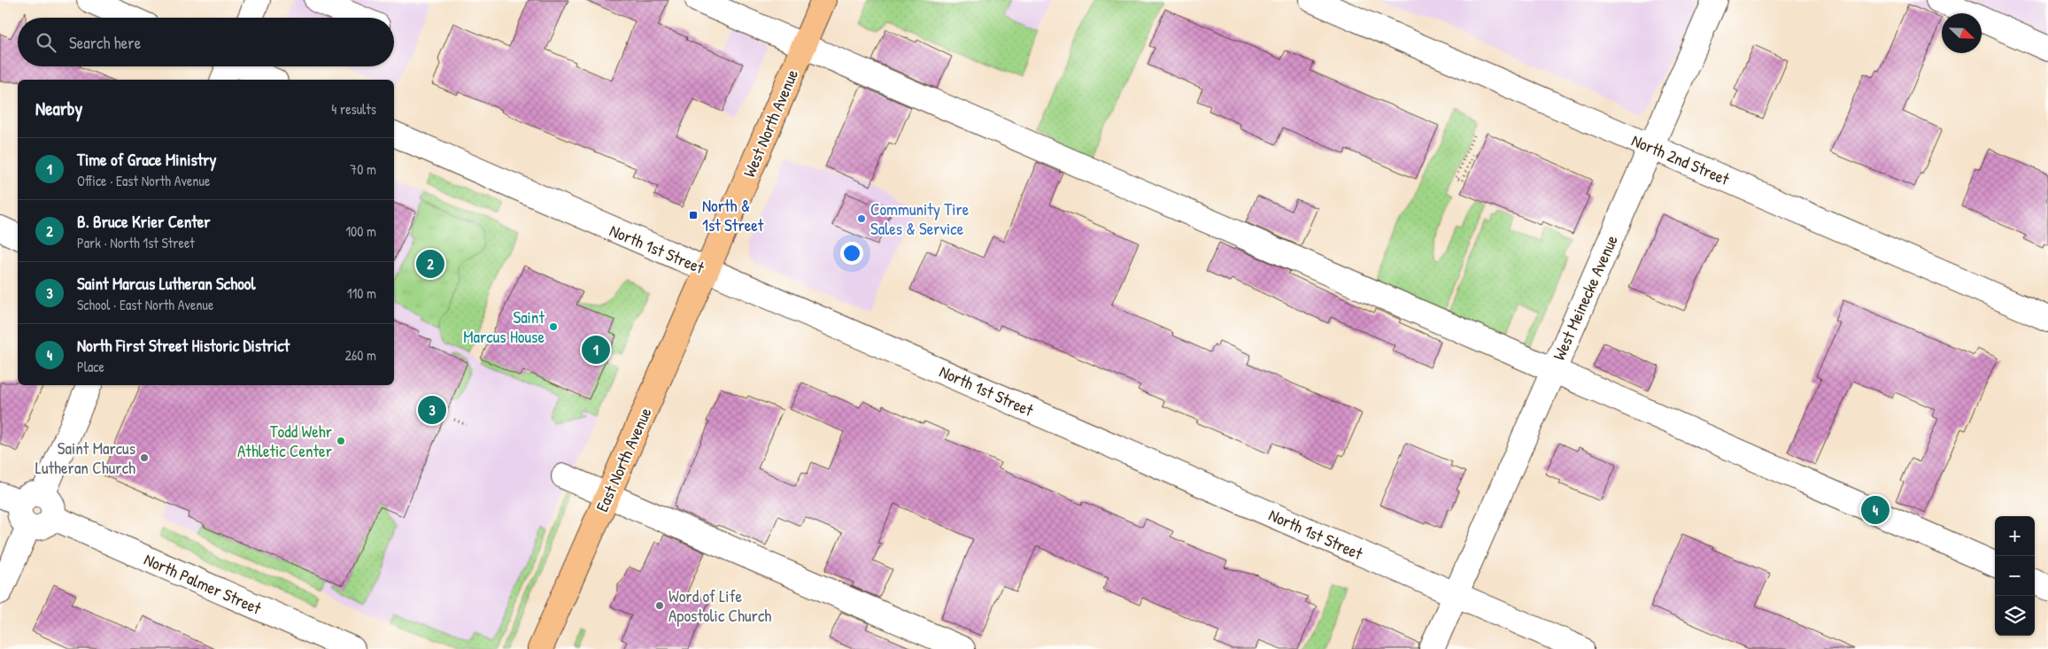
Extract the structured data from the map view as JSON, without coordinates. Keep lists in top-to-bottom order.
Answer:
{
  "streets": {
    "main road": ["West North Avenue", "East North Avenue"],
    "street": [
      "North 2nd Street",
      "North 1st Street",
      "West Meinecke Avenue",
      "North Palmer Street"
    ]
  },
  "crossings": [
    ["West North Avenue", "North 1st Street"],
    ["West North Avenue", "East North Avenue"],
    ["North 2nd Street", "West Meinecke Avenue"],
    ["North 1st Street", "West Meinecke Avenue"],
    ["North 1st Street", "East North Avenue"]
  ],
  "places": {
    "transit": ["North & 1st Street"],
    "other": [
      "Community Tire Sales & Service",
      "Saint Marcus House",
      "Todd Wehr Athletic Center",
      "Saint Marcus Lutheran Church",
      "Word of Life Apostolic Church"
    ]
  },
  "north": "bottom right",
  "page": {
    "search": "Search here",
    "heading": ["Nearby", "4 results"],
    "list": [
      {
        "mark": "1",
        "name": "Time of Grace Ministry",
        "note": "Office · East North Avenue",
        "value": "70 m"
      },
      {
        "mark": "2",
        "name": "B. Bruce Krier Center",
        "note": "Park · North 1st Street",
        "value": "100 m"
      },
      {
        "mark": "3",
        "name": "Saint Marcus Lutheran School",
        "note": "School · East North Avenue",
        "value": "110 m"
      },
      {
        "mark": "4",
        "name": "North First Street Historic District",
        "note": "Place",
        "value": "260 m"
      }
    ],
    "pins": [
      "2",
      "1",
      "3",
      "4"
    ],
    "map_buttons": ["+", "−"]
  }
}
